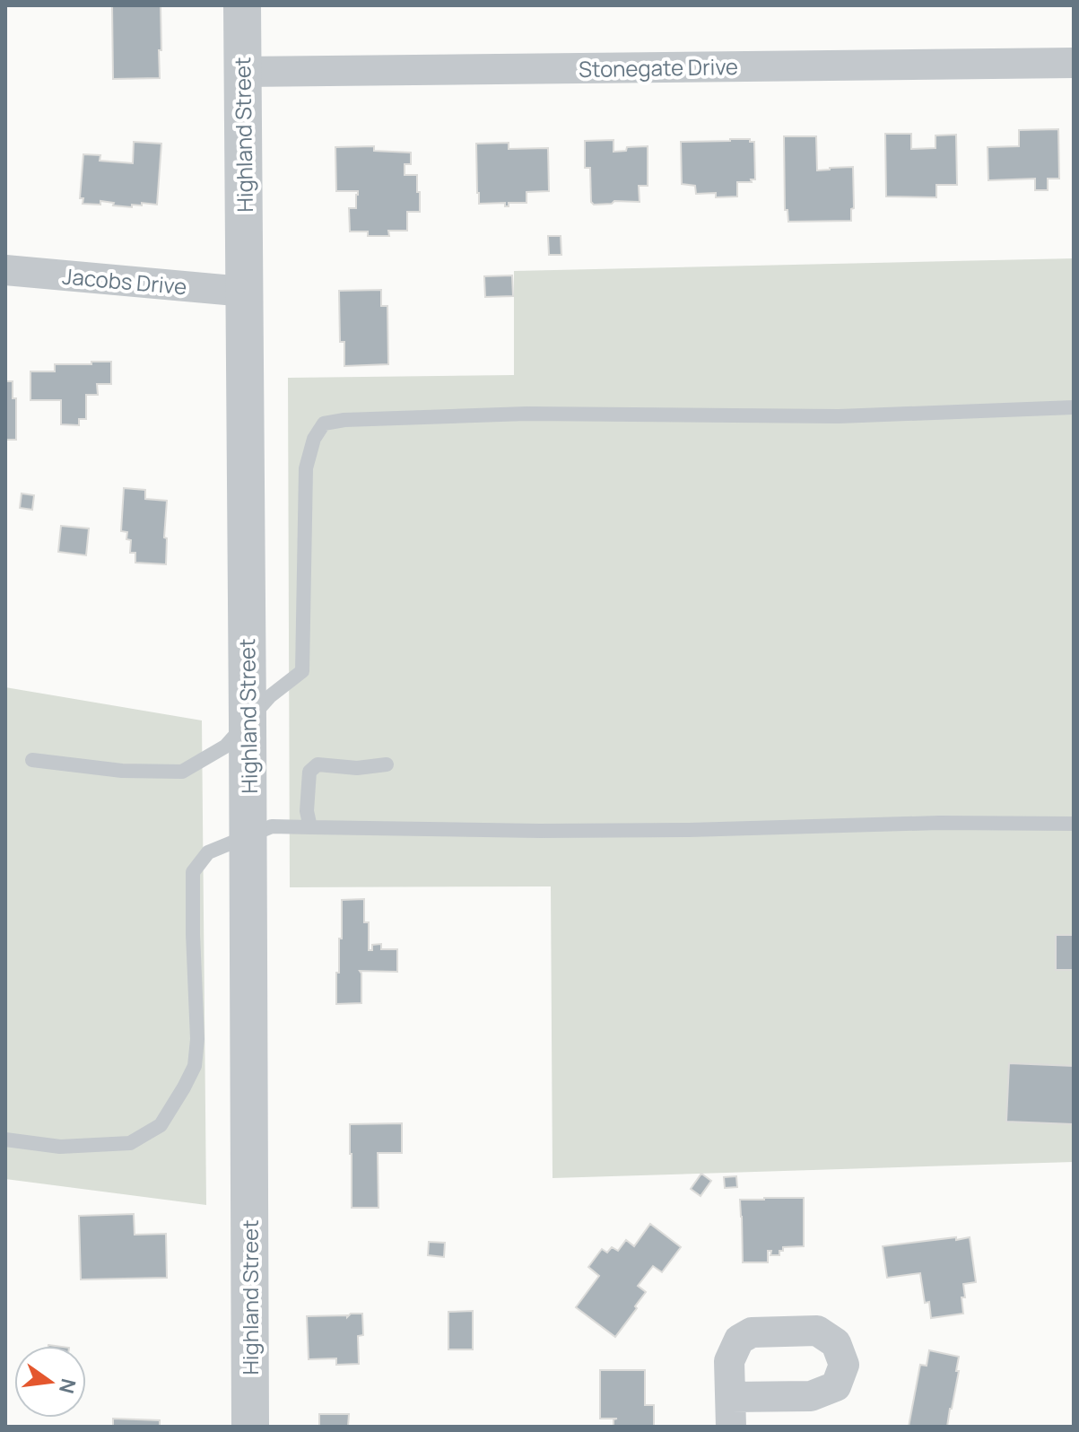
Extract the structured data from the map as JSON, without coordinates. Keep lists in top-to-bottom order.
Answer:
{
  "streets": {
    "street": ["Stonegate Drive", "Highland Street", "Jacobs Drive"]
  },
  "crossings": [
    ["Stonegate Drive", "Highland Street"],
    ["Highland Street", "Jacobs Drive"]
  ],
  "north": "right"
}
